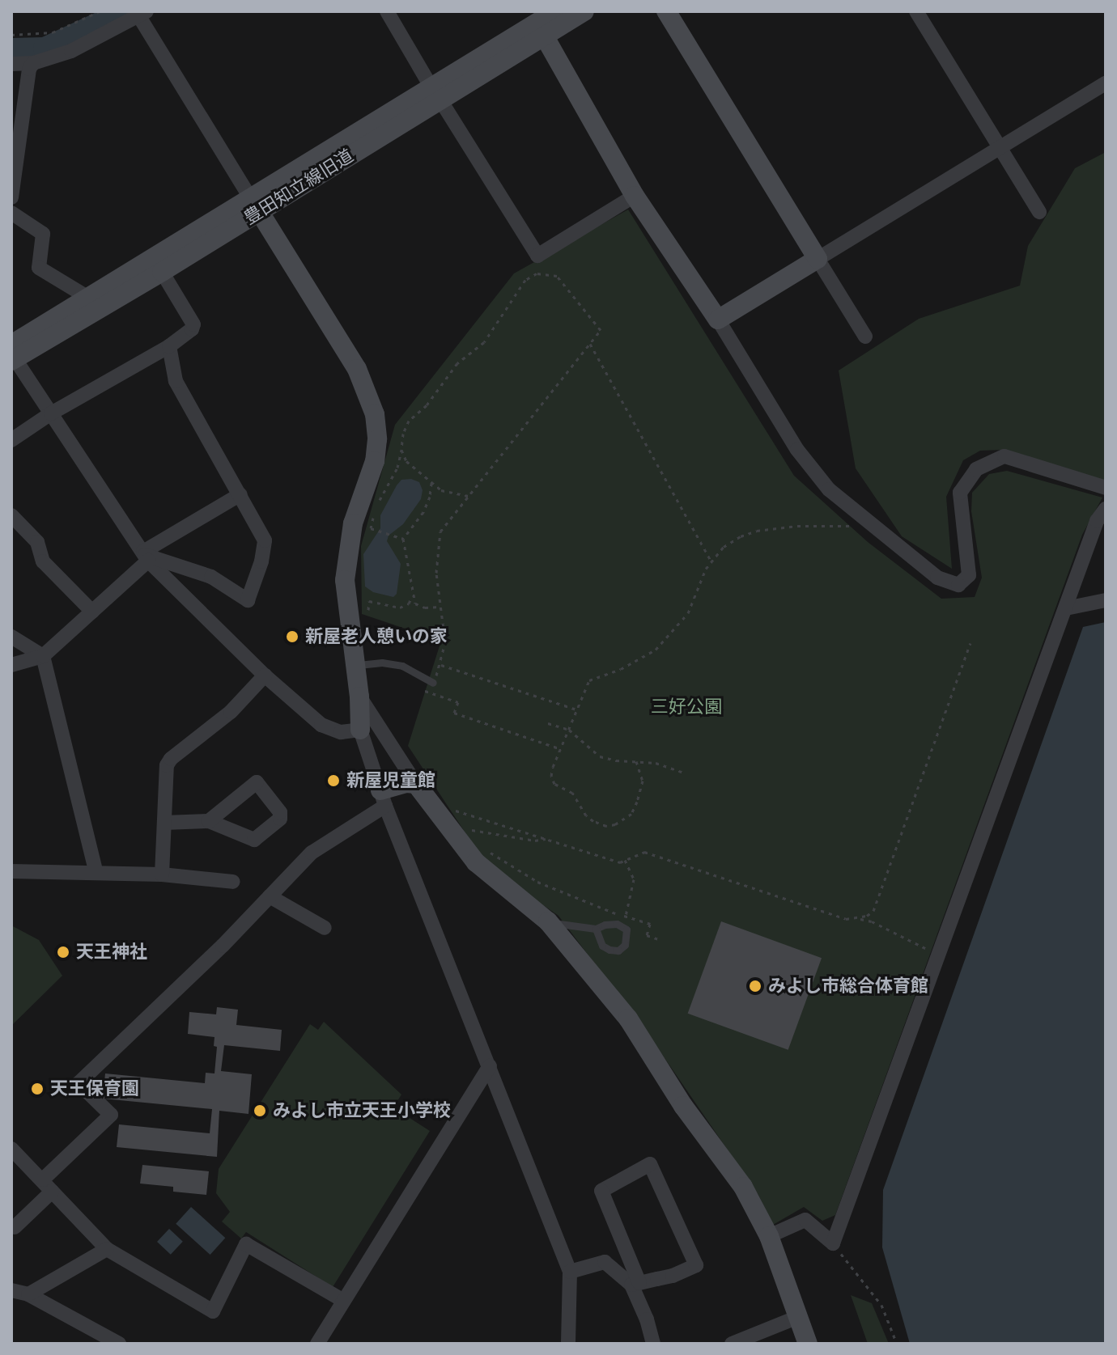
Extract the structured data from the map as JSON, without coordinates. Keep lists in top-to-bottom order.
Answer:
{
  "streets": {
    "street": ["豊田知立線旧道"]
  },
  "parks": ["三好公園"],
  "places": [
    "新屋老人憩いの家",
    "新屋児童館",
    "天王神社",
    "みよし市総合体育館",
    "天王保育園",
    "みよし市立天王小学校"
  ]
}
